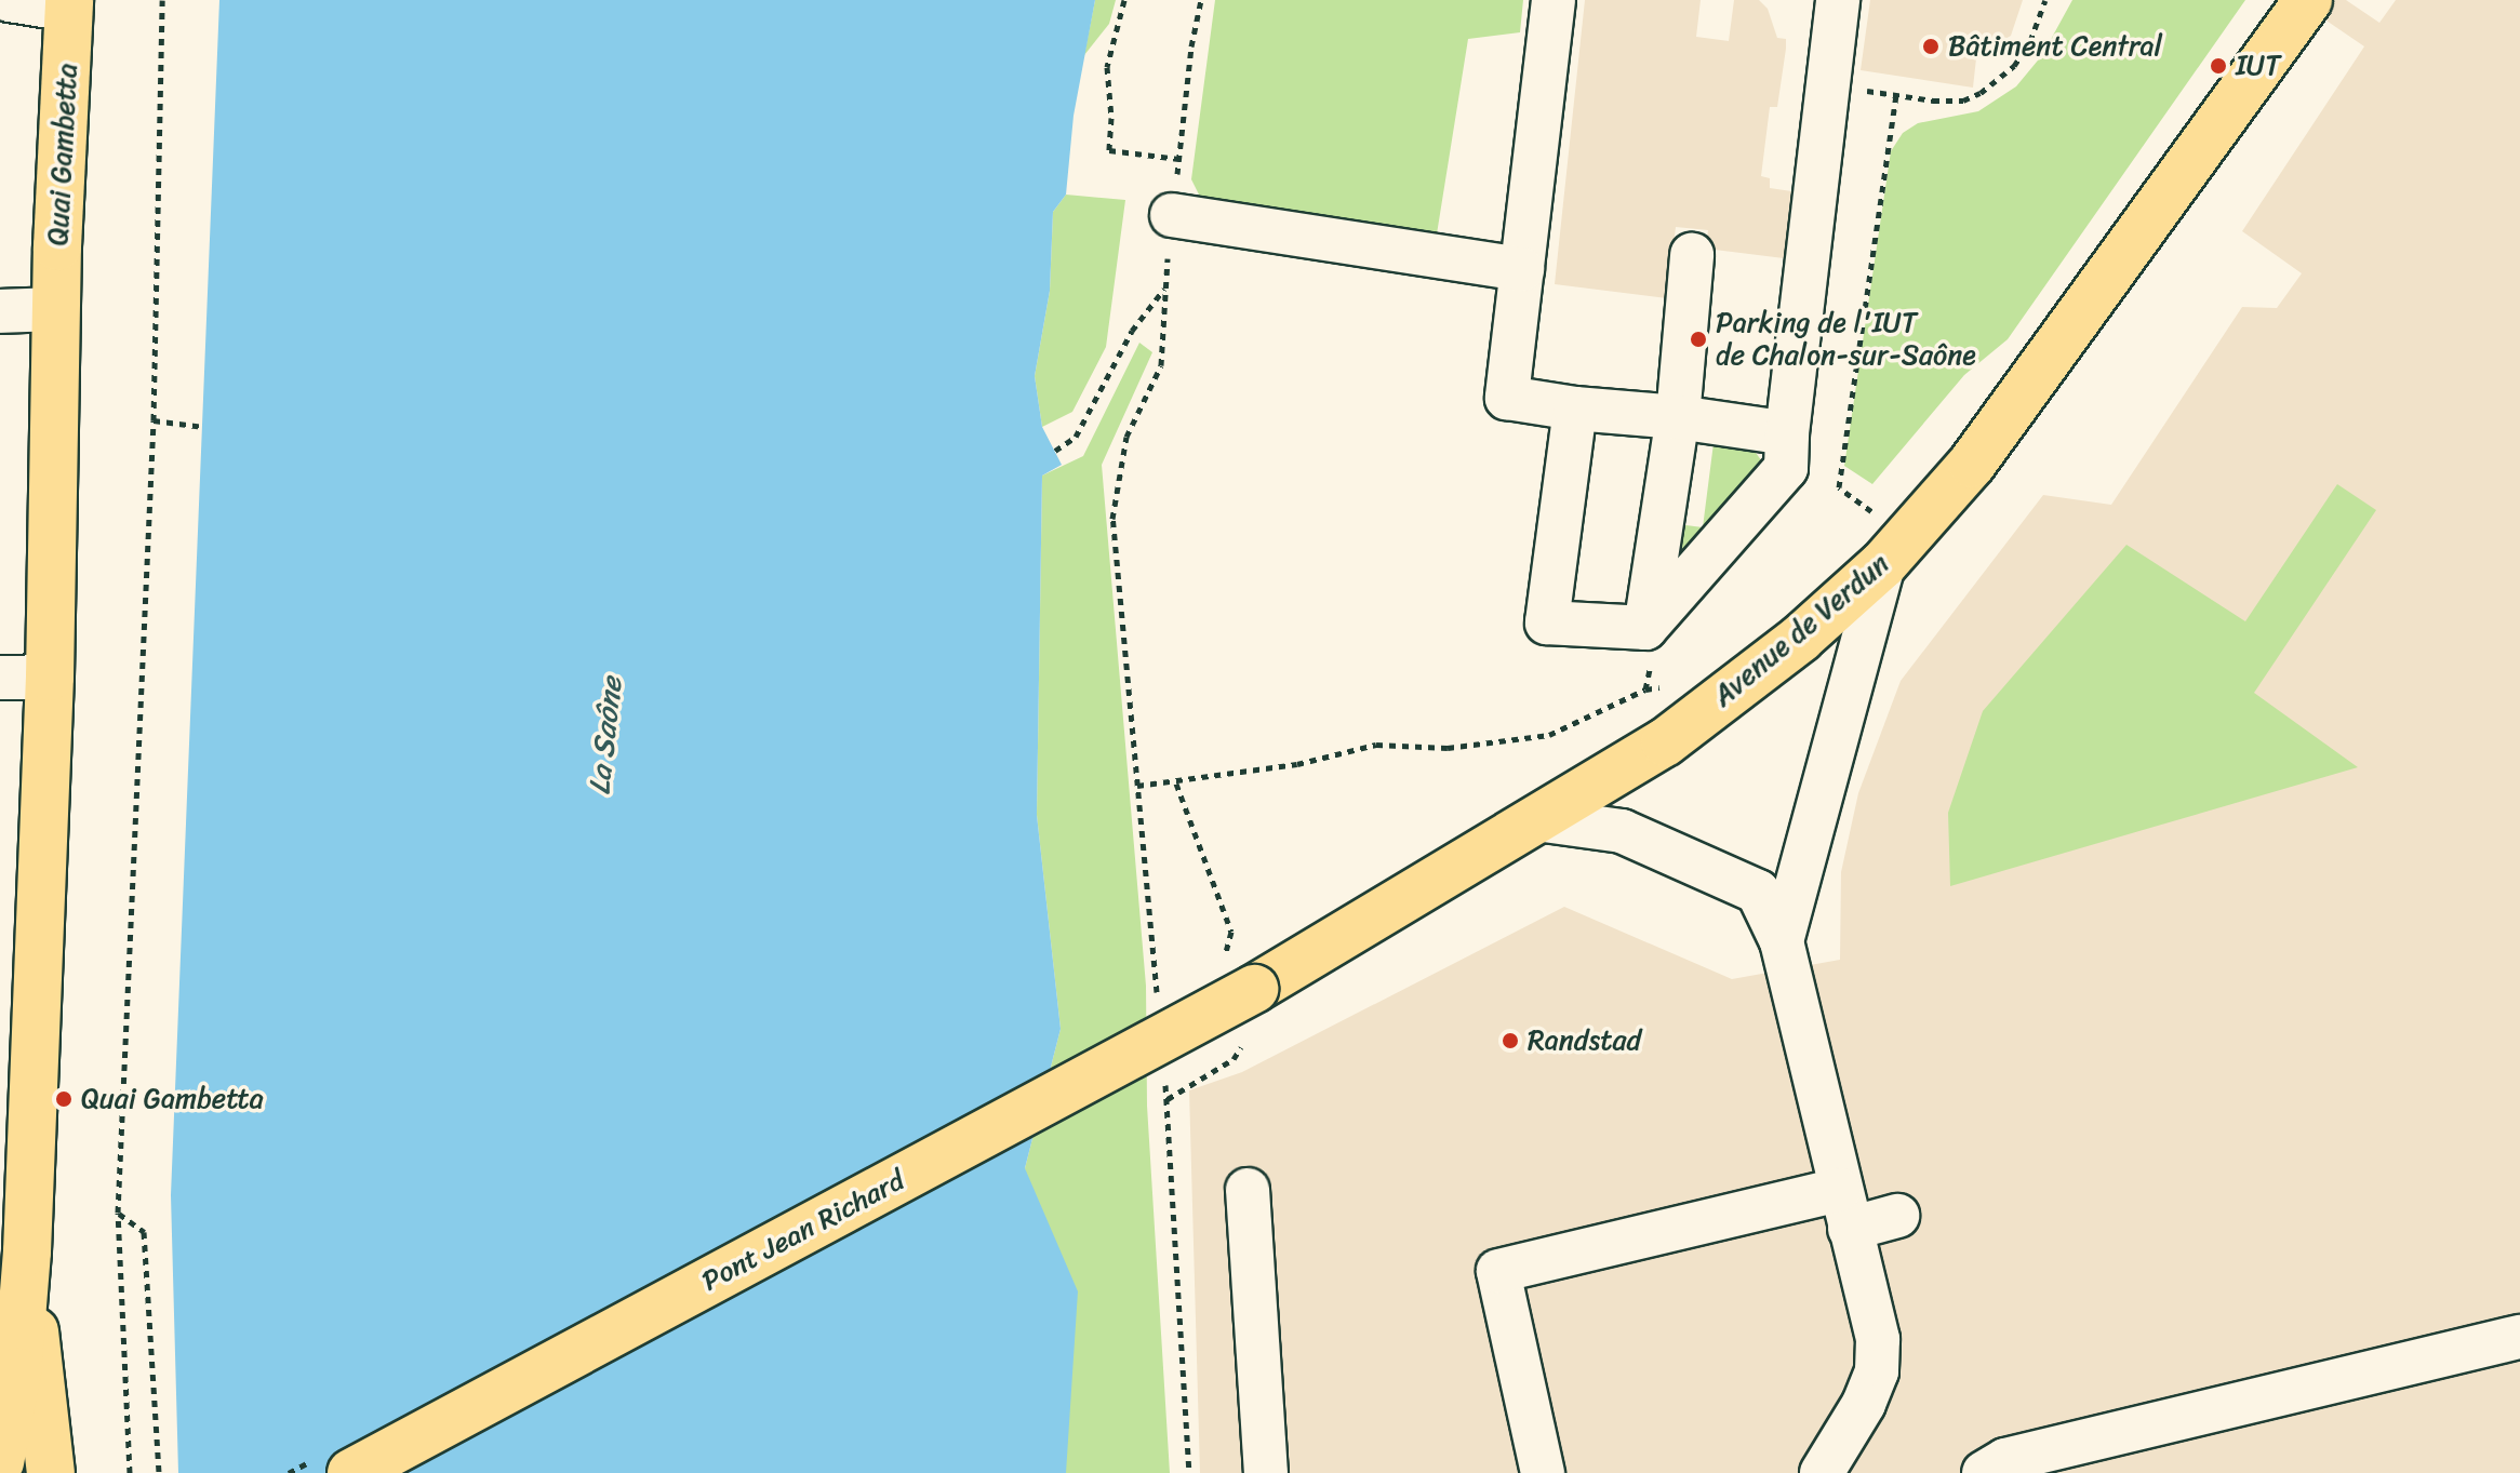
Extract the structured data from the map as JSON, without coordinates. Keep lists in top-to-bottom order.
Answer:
{
  "streets": {
    "main road": ["Quai Gambetta", "Avenue de Verdun", "Pont Jean Richard"]
  },
  "crossings": [
    ["Avenue de Verdun", "Pont Jean Richard"]
  ],
  "water": ["La Saône"],
  "places": [
    "Bâtiment Central",
    "IUT",
    "Parking de l'IUT de Chalon-sur-Saône",
    "Randstad",
    "Quai Gambetta"
  ]
}
